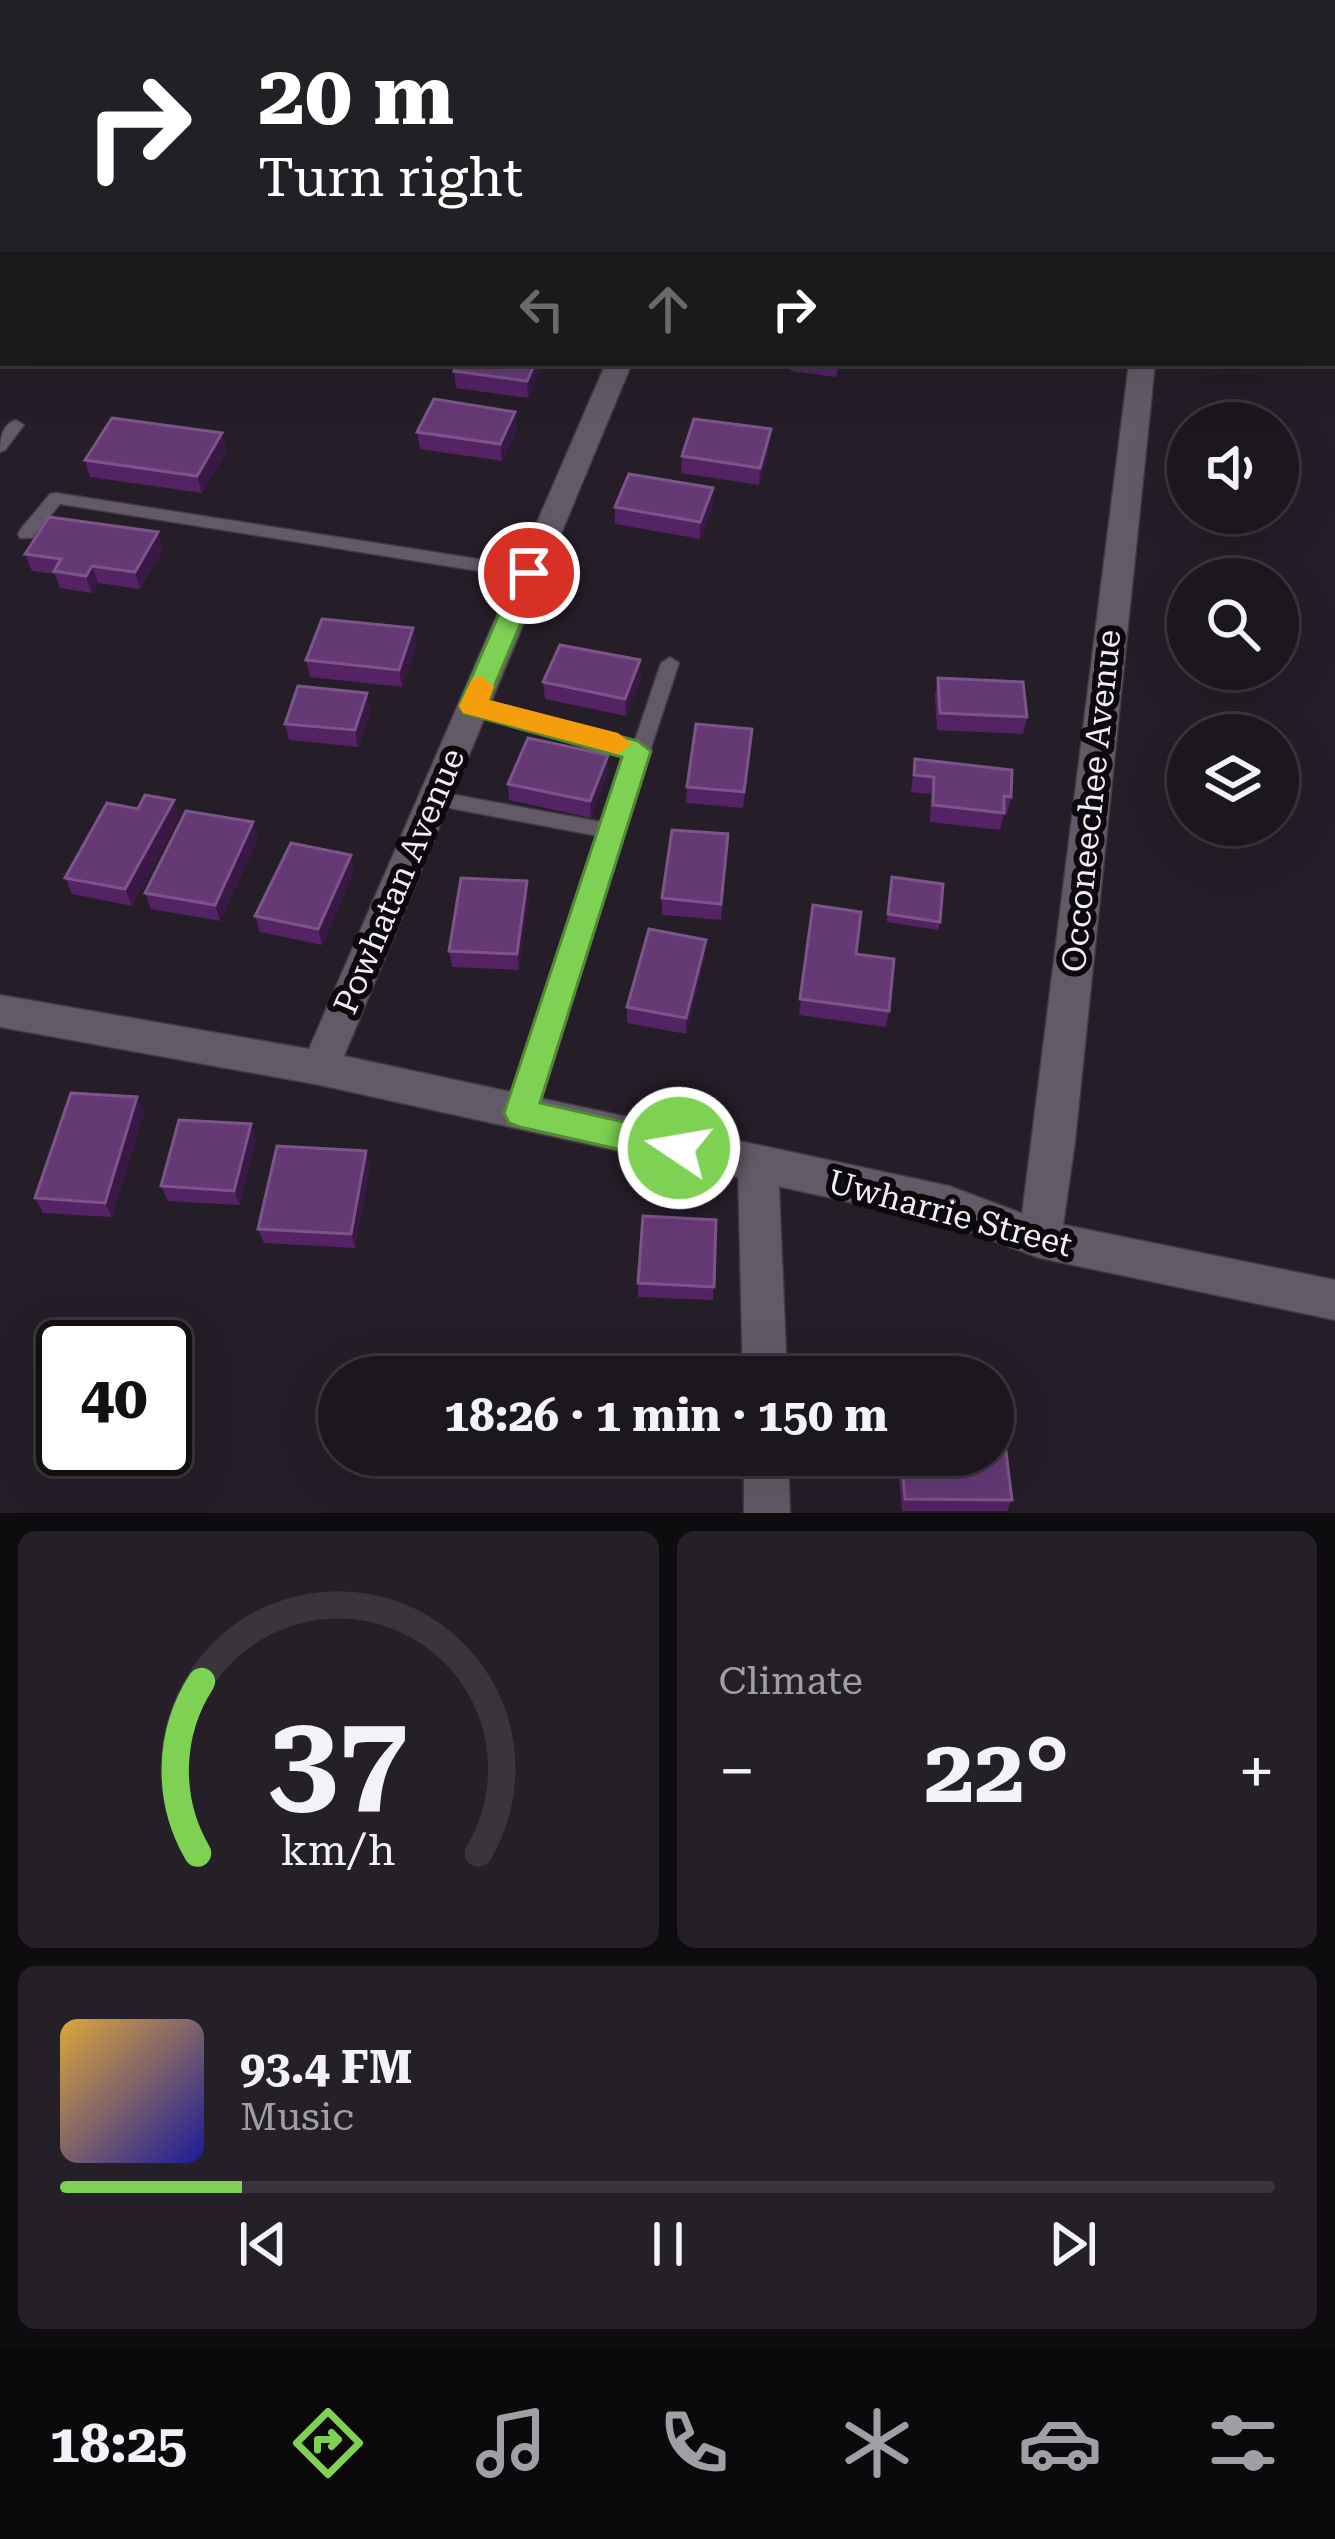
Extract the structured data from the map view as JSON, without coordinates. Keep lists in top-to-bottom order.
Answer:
{
  "streets": {
    "street": ["Occoneechee Avenue", "Powhatan Avenue", "Uwharrie Street"]
  },
  "crossings": [
    ["Occoneechee Avenue", "Uwharrie Street"],
    ["Powhatan Avenue", "Uwharrie Street"]
  ],
  "page": {
    "turn": ["20 m", "Turn right"],
    "limit": "40",
    "trip": "18:26 · 1 min · 150 m",
    "tile": "Climate",
    "heat": ["−", "22°", "+"],
    "song": ["93.4 FM", "Music"],
    "tabs": "18:25",
    "gauge": ["37", "km/h"]
  }
}
